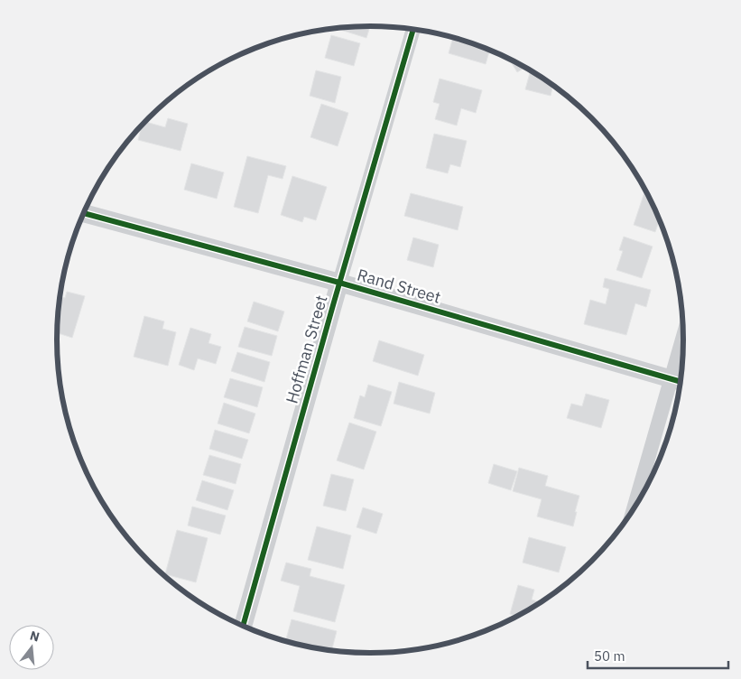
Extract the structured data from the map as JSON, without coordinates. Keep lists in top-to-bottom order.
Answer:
{
  "streets": {
    "street": ["Rand Street", "Hoffman Street"]
  },
  "crossings": [
    ["Rand Street", "Hoffman Street"]
  ],
  "scale_bar": "50 m",
  "north": "top"
}
